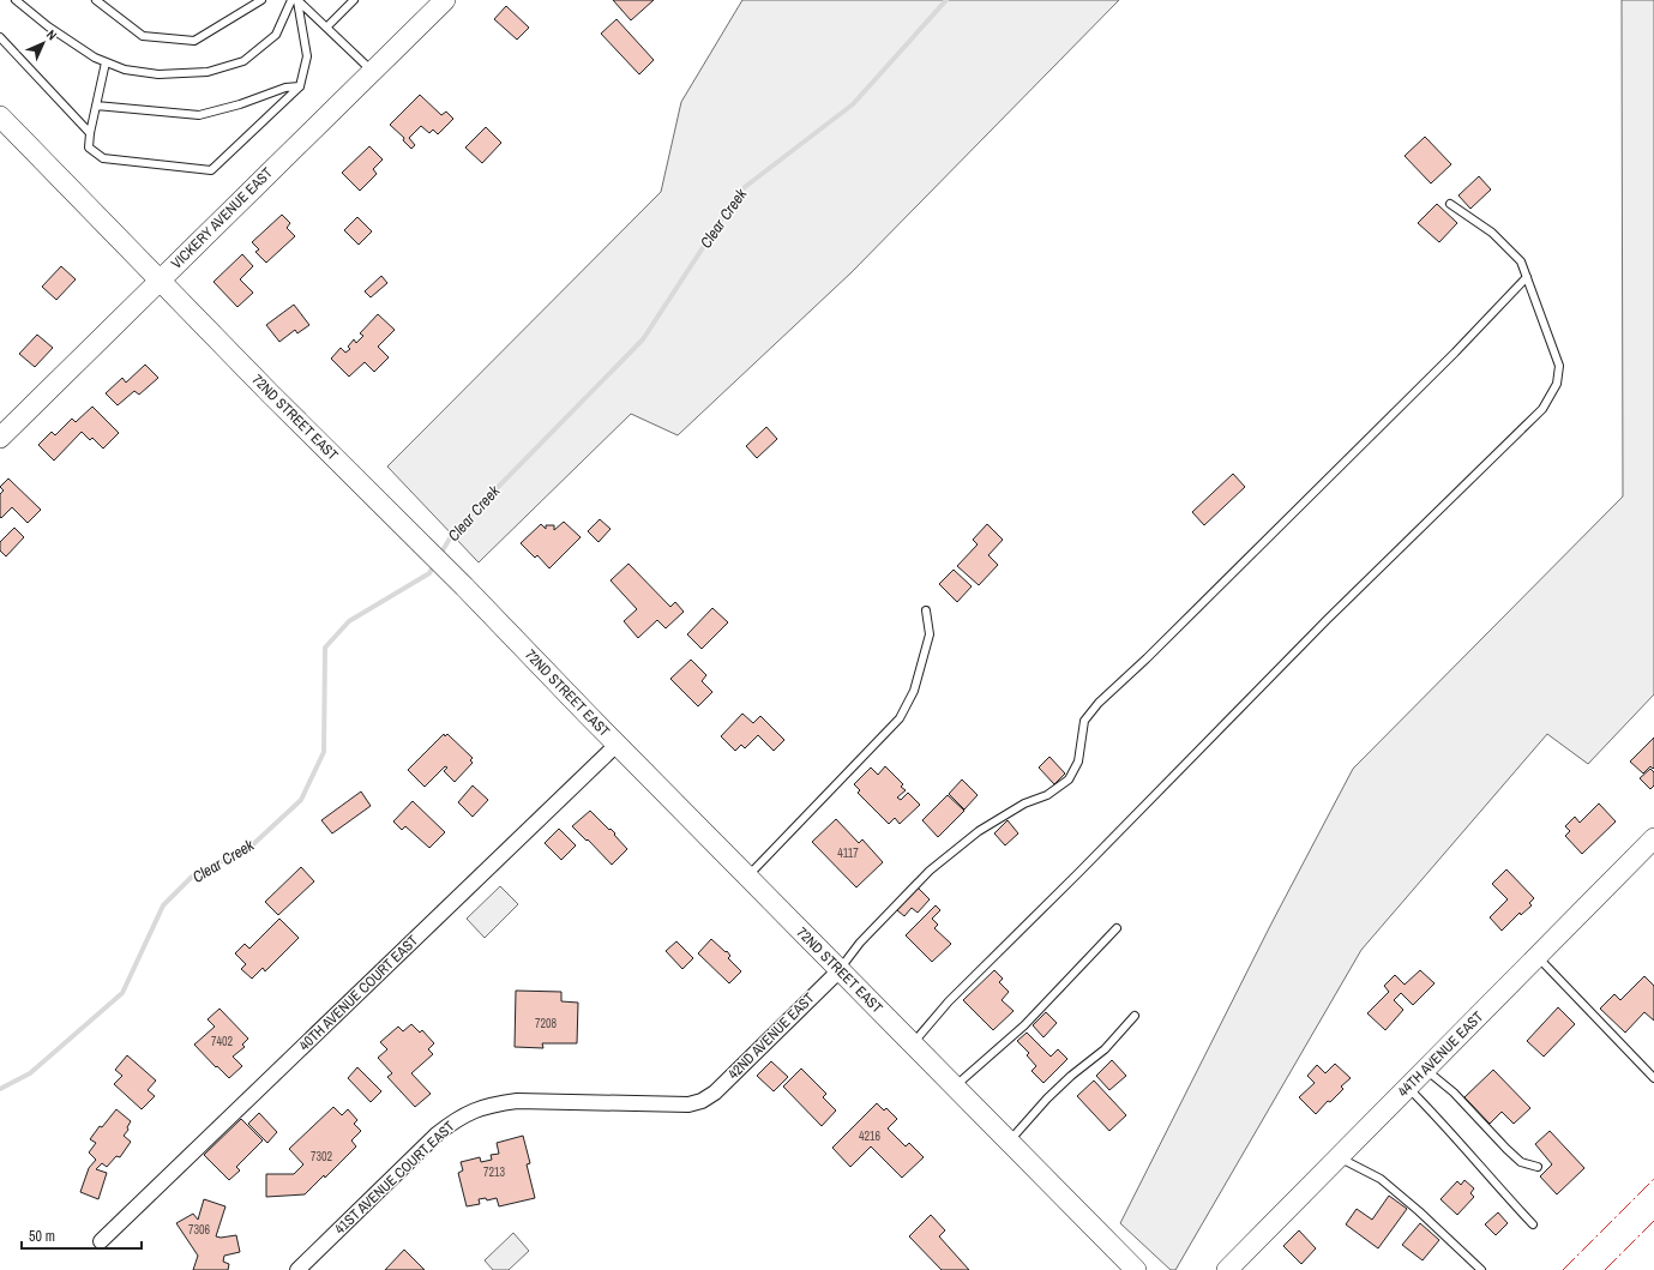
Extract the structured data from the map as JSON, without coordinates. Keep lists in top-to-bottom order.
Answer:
{
  "streets": {
    "main road": ["VICKERY AVENUE EAST", "72ND STREET EAST", "44TH AVENUE EAST"],
    "street": ["40TH AVENUE COURT EAST", "42ND AVENUE EAST", "41ST AVENUE COURT EAST"]
  },
  "crossings": [
    ["VICKERY AVENUE EAST", "72ND STREET EAST"],
    ["72ND STREET EAST", "40TH AVENUE COURT EAST"],
    ["72ND STREET EAST", "42ND AVENUE EAST"],
    ["42ND AVENUE EAST", "41ST AVENUE COURT EAST"]
  ],
  "water": ["Clear Creek"],
  "house_numbers": [
    "4117",
    "7208",
    "7402",
    "4216",
    "7302",
    "7213",
    "7306"
  ],
  "scale_bar": "50 m",
  "north": "top right"
}
